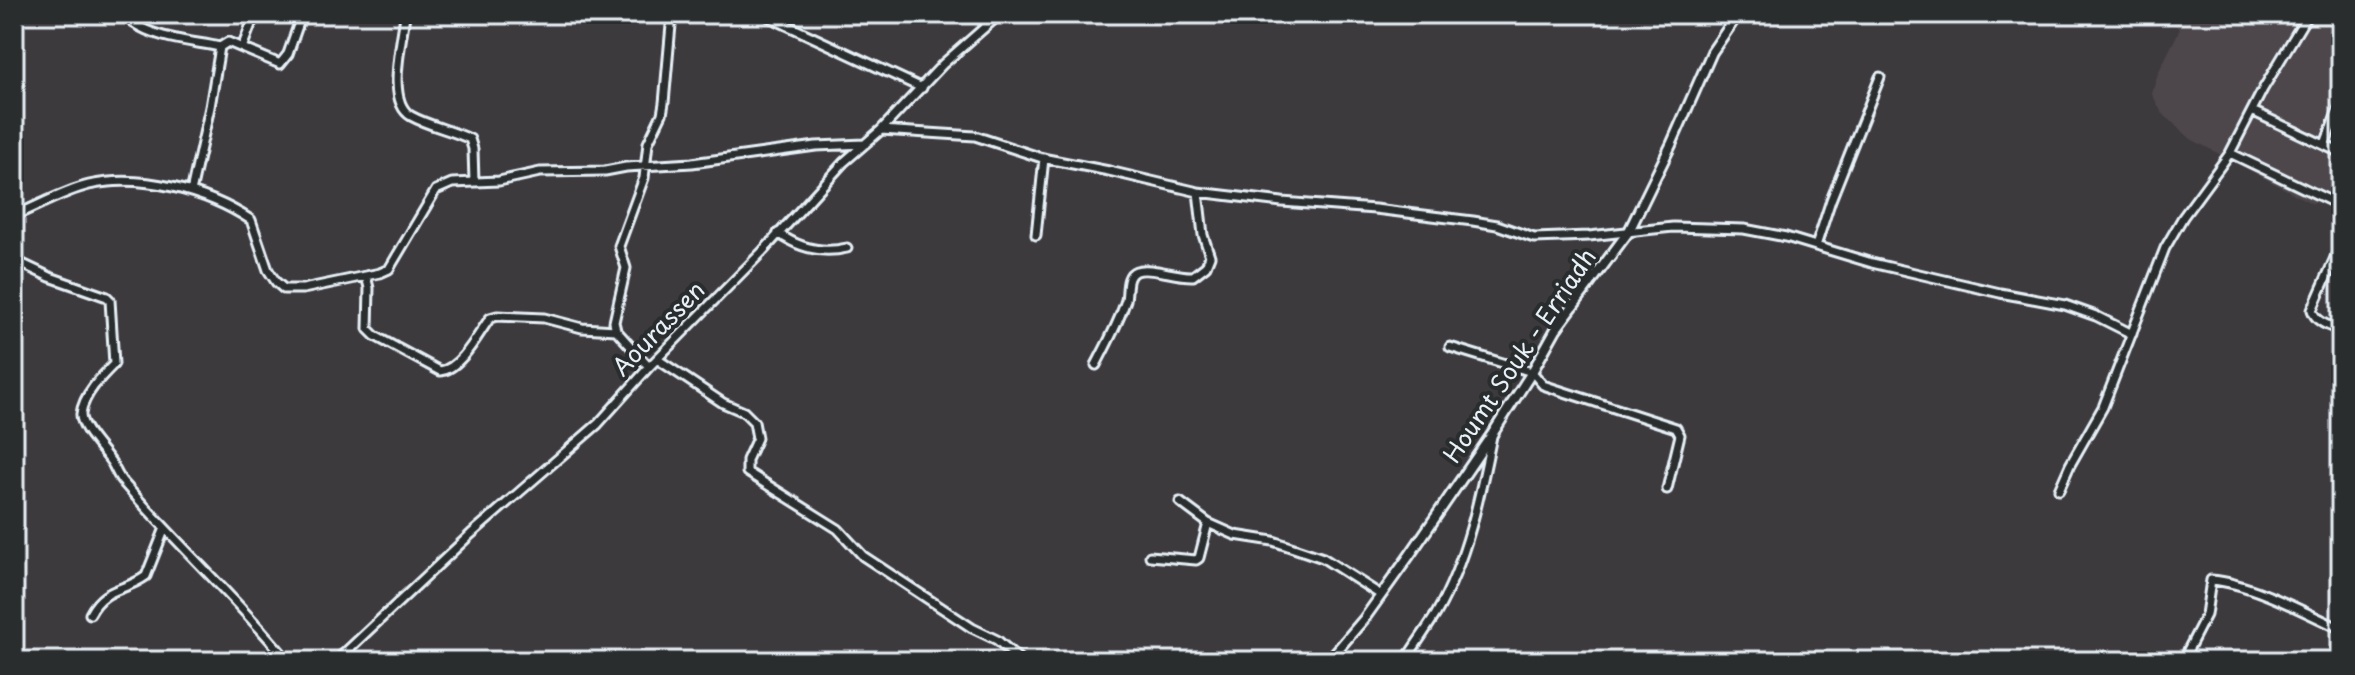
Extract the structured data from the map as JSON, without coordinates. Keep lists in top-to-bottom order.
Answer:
{
  "streets": {
    "street": ["Aourassen", "Houmt Souk - Erriadh"]
  }
}
